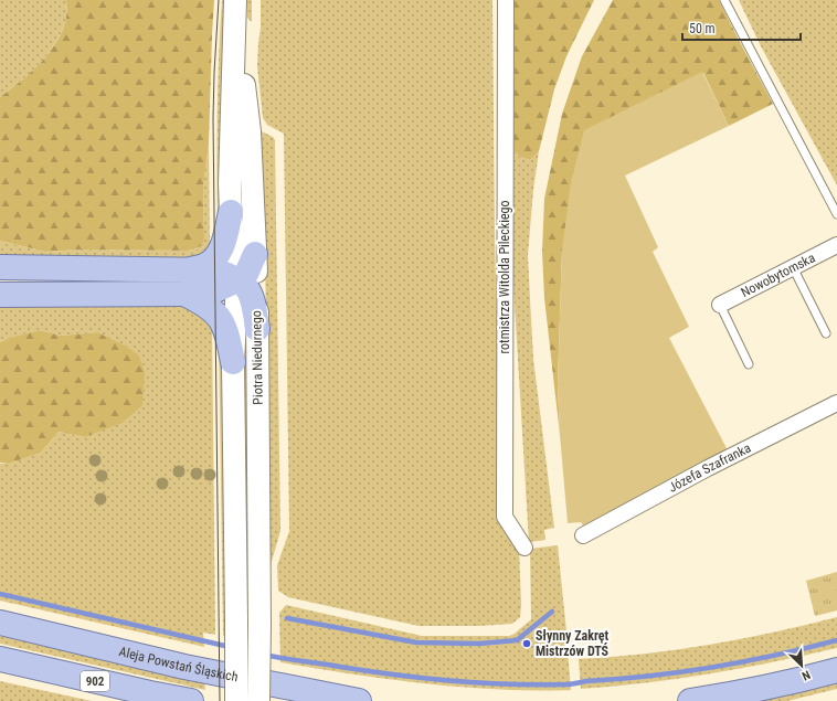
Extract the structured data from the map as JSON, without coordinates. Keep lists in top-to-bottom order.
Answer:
{
  "streets": {
    "main road": ["Piotra Niedurnego", "Aleja Powstań Śląskich", "902"],
    "street": ["Nowobytomska", "rotmistrza Witolda Pileckiego", "Józefa Szafranka"]
  },
  "places": ["Słynny Zakręt Mistrzów DTŚ"],
  "scale_bar": "50 m",
  "north": "bottom right"
}
